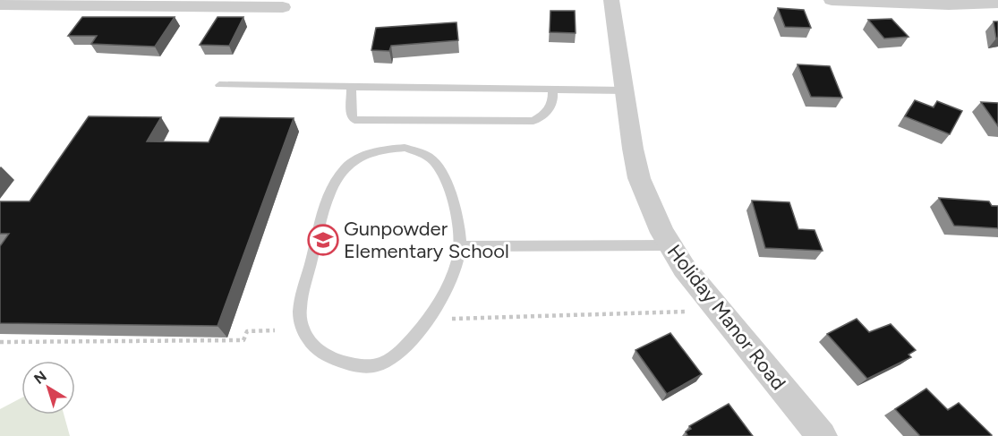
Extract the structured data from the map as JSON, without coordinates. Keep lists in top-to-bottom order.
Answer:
{
  "streets": {
    "street": ["Holiday Manor Road"]
  },
  "places": {
    "school or university": ["Gunpowder Elementary School"]
  },
  "north": "top left"
}
